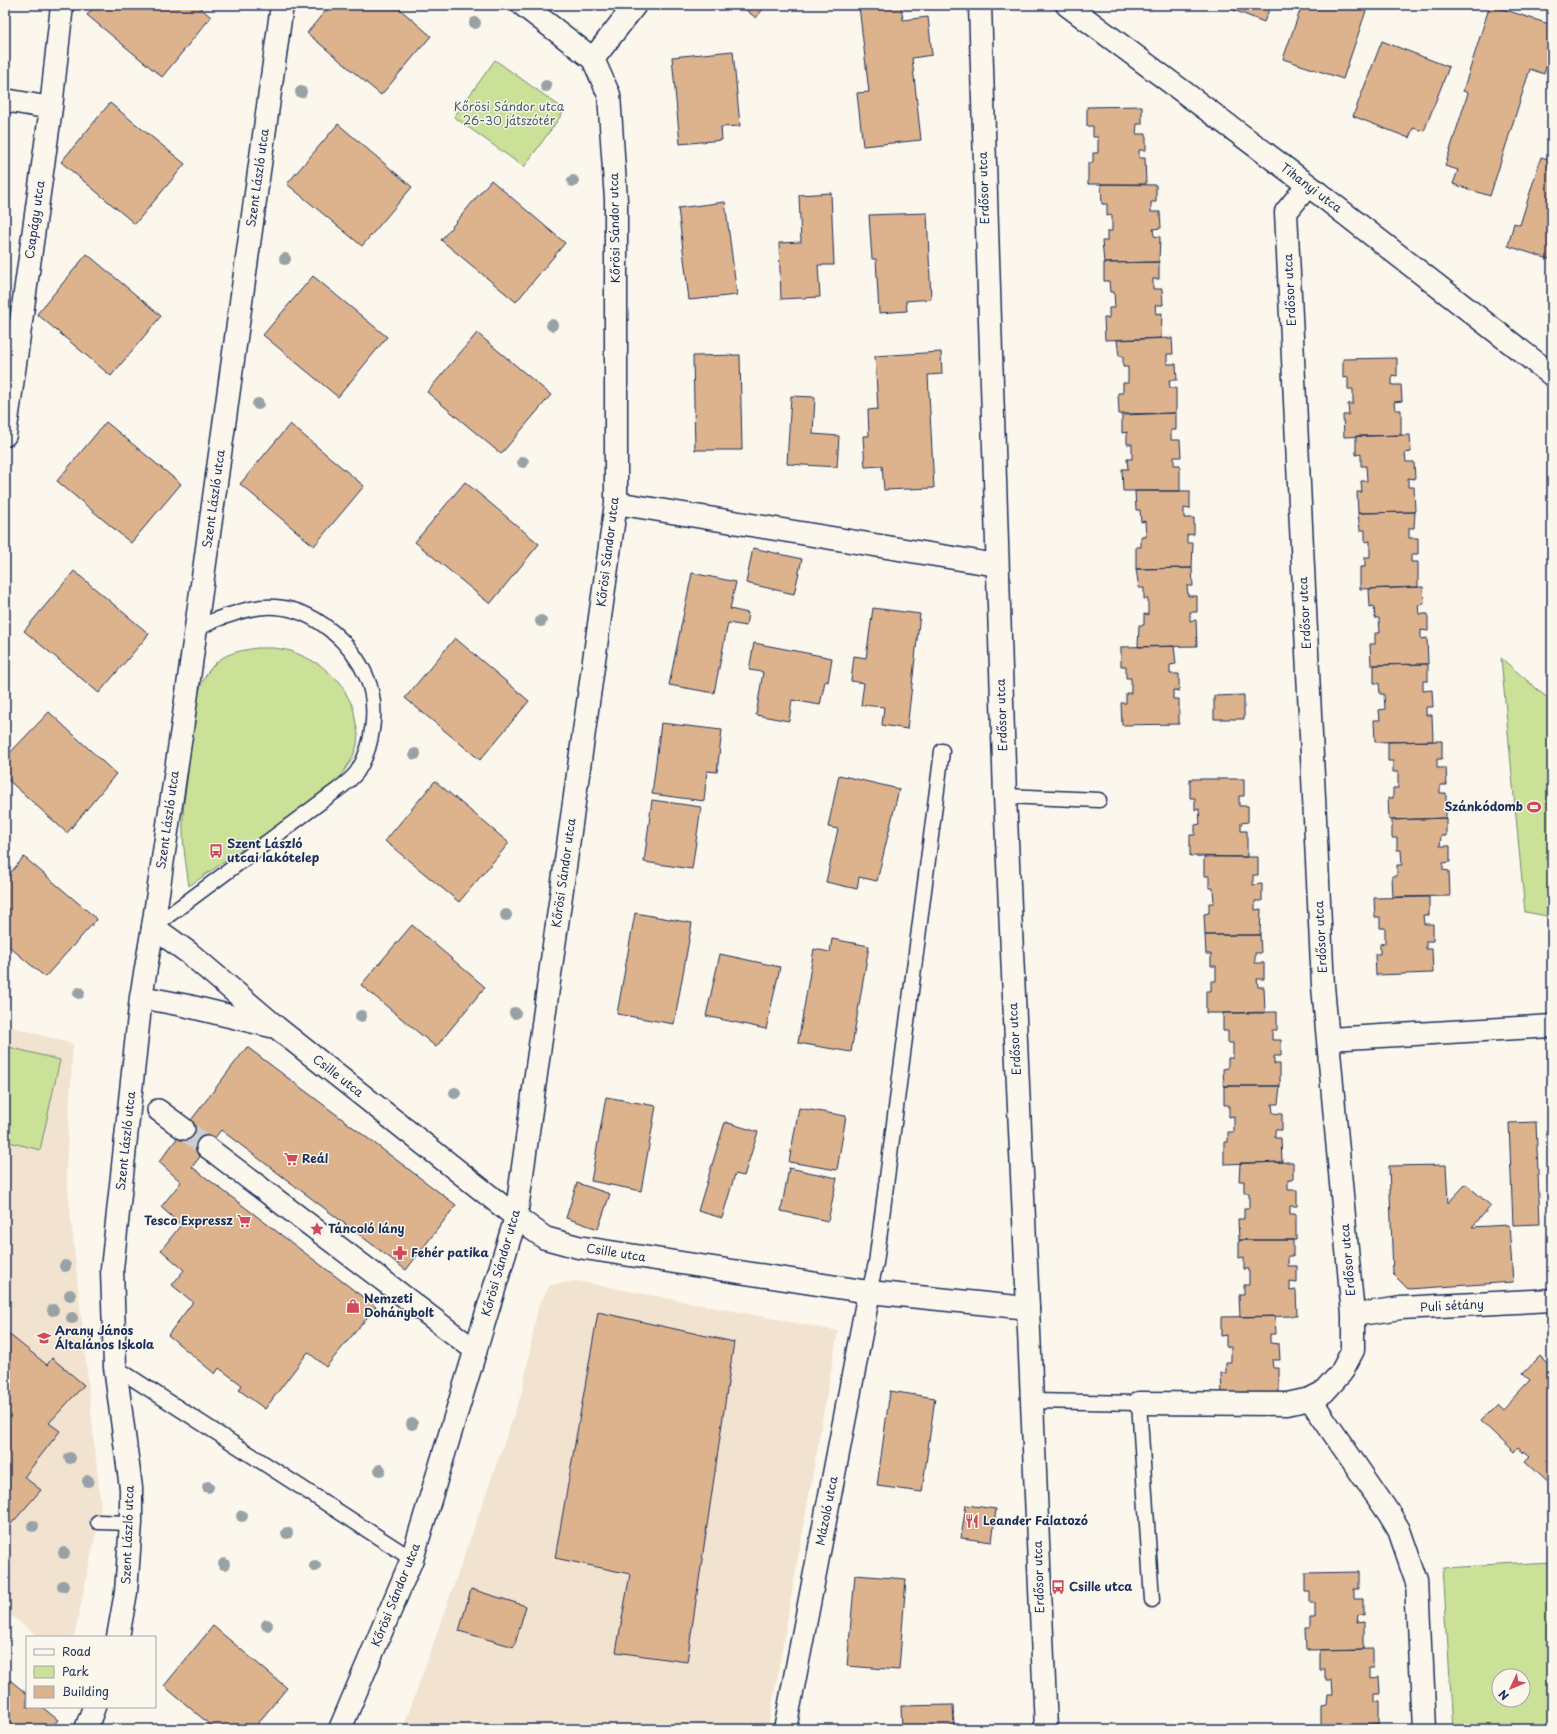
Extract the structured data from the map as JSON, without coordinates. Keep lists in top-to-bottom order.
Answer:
{
  "streets": {
    "street": [
      "Szent László utca",
      "Erdősor utca",
      "Tihanyi utca",
      "Csapágy utca",
      "Kőrösi Sándor utca",
      "Csille utca",
      "Puli sétány",
      "Mázoló utca"
    ]
  },
  "crossings": [
    ["Szent László utca", "Csille utca"],
    ["Erdősor utca", "Tihanyi utca"],
    ["Erdősor utca", "Csille utca"],
    ["Erdősor utca", "Puli sétány"],
    ["Kőrösi Sándor utca", "Csille utca"],
    ["Csille utca", "Mázoló utca"]
  ],
  "parks": ["Kőrösi Sándor utca 26-30 játszótér"],
  "places": {
    "sports": ["Szánkódomb"],
    "bus stop": ["Szent László utcai lakótelep", "Csille utca"],
    "supermarket": ["Reál", "Tesco Expressz"],
    "place": ["Táncoló lány"],
    "pharmacy": ["Fehér patika"],
    "shop": ["Nemzeti Dohánybolt"],
    "school or university": ["Arany János Általános Iskola"],
    "restaurant": ["Leander Falatozó"]
  },
  "legend": ["Road", "Park", "Building"],
  "north": "bottom left"
}
